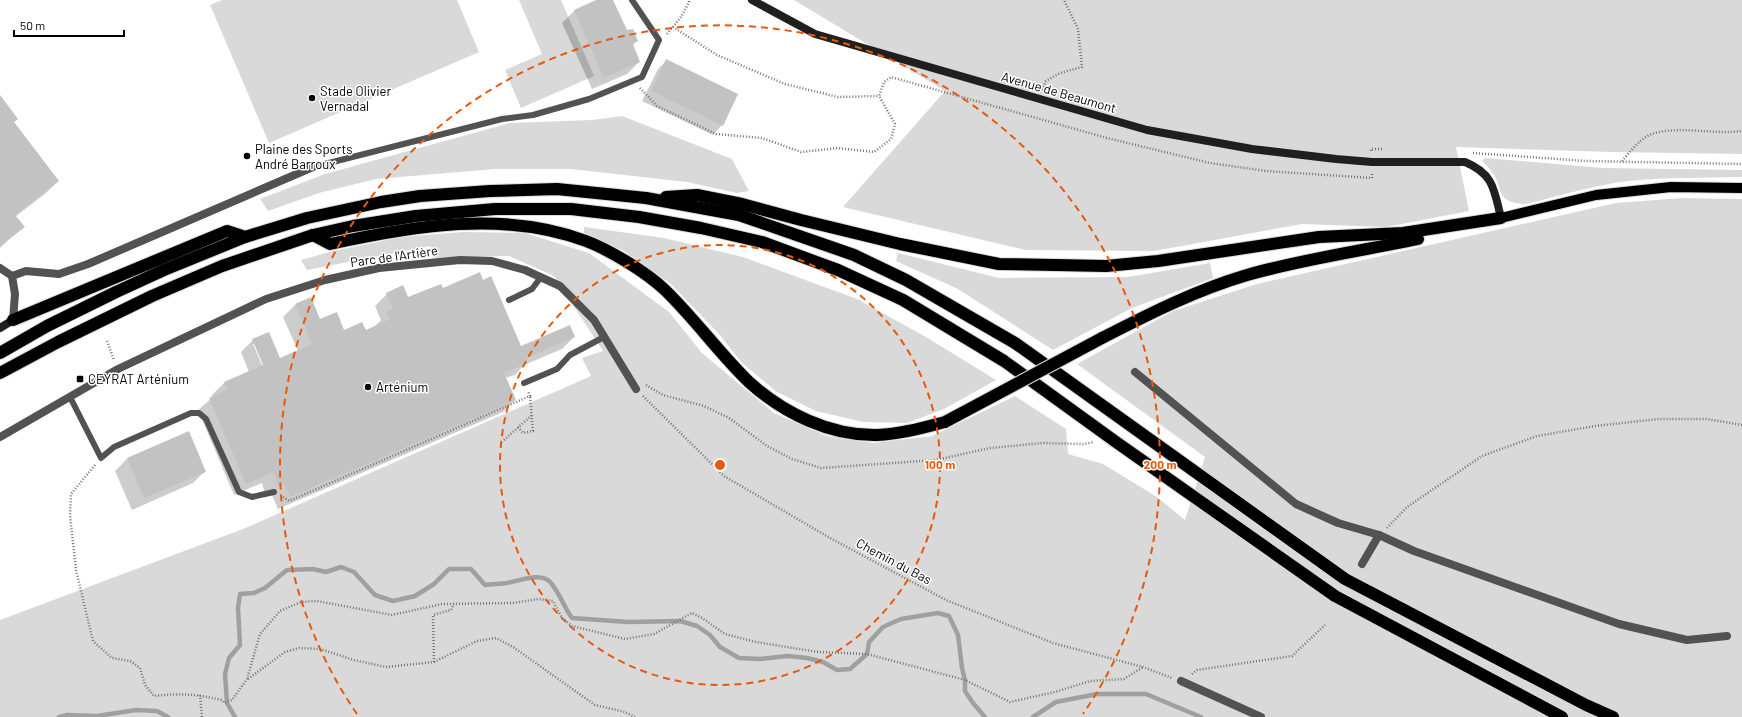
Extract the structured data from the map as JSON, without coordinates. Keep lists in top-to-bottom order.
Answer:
{
  "streets": {
    "main road": ["Avenue de Beaumont"],
    "street": ["Parc de l'Artière"],
    "path": ["Chemin du Bas"]
  },
  "crossings": [
    ["Parc de l'Artière", "Chemin du Bas"]
  ],
  "places": {
    "other": ["Stade Olivier Vernadal", "Plaine des Sports André Barroux", "Arténium"],
    "transit": ["CEYRAT Arténium"]
  },
  "scale_bar": "50 m",
  "rings": ["100 m", "200 m"]
}
